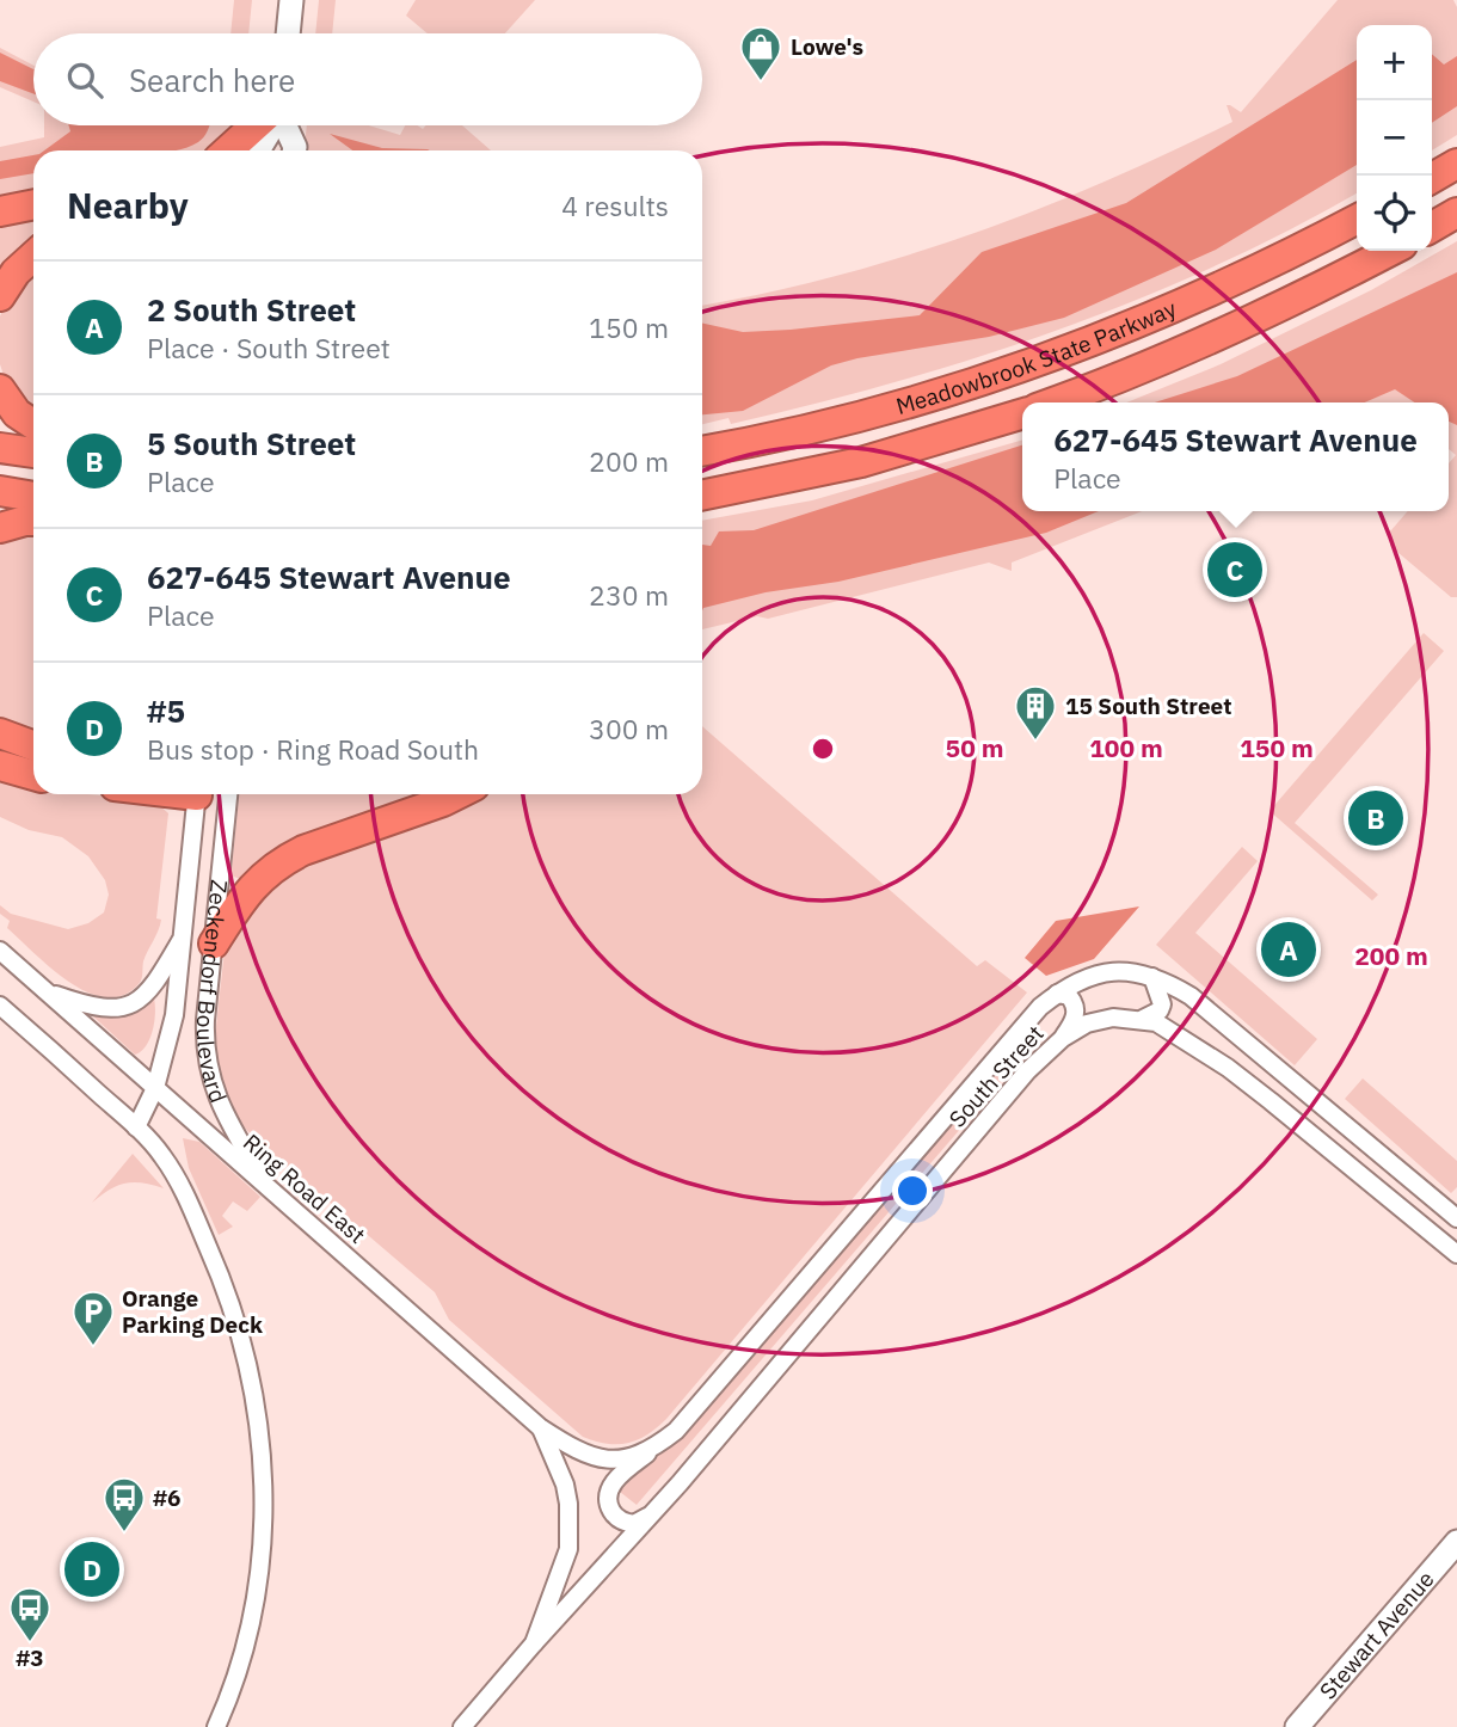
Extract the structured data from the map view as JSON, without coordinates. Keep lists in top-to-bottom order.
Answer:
{
  "streets": {
    "highway": ["Meadowbrook State Parkway"],
    "main road": ["Stewart Avenue"],
    "street": ["Zeckendorf Boulevard", "South Street", "Ring Road East"]
  },
  "crossings": [
    ["Zeckendorf Boulevard", "Ring Road East"],
    ["South Street", "Ring Road East"]
  ],
  "places": {
    "shop": ["Lowe's"],
    "building": ["15 South Street"],
    "parking": ["Orange Parking Deck"],
    "bus stop": ["#6", "#3"]
  },
  "page": {
    "map_buttons": ["+", "−"],
    "search": "Search here",
    "heading": ["Nearby", "4 results"],
    "list": [
      {
        "mark": "A",
        "name": "2 South Street",
        "note": "Place · South Street",
        "value": "150 m"
      },
      {
        "mark": "B",
        "name": "5 South Street",
        "note": "Place",
        "value": "200 m"
      },
      {
        "mark": "C",
        "name": "627-645 Stewart Avenue",
        "note": "Place",
        "value": "230 m"
      },
      {
        "mark": "D",
        "name": "#5",
        "note": "Bus stop · Ring Road South",
        "value": "300 m"
      }
    ],
    "popup": ["627-645 Stewart Avenue", "Place"],
    "pins": [
      "C",
      "B",
      "A",
      "D"
    ]
  },
  "rings": [
    "50 m",
    "100 m",
    "150 m",
    "200 m"
  ]
}
